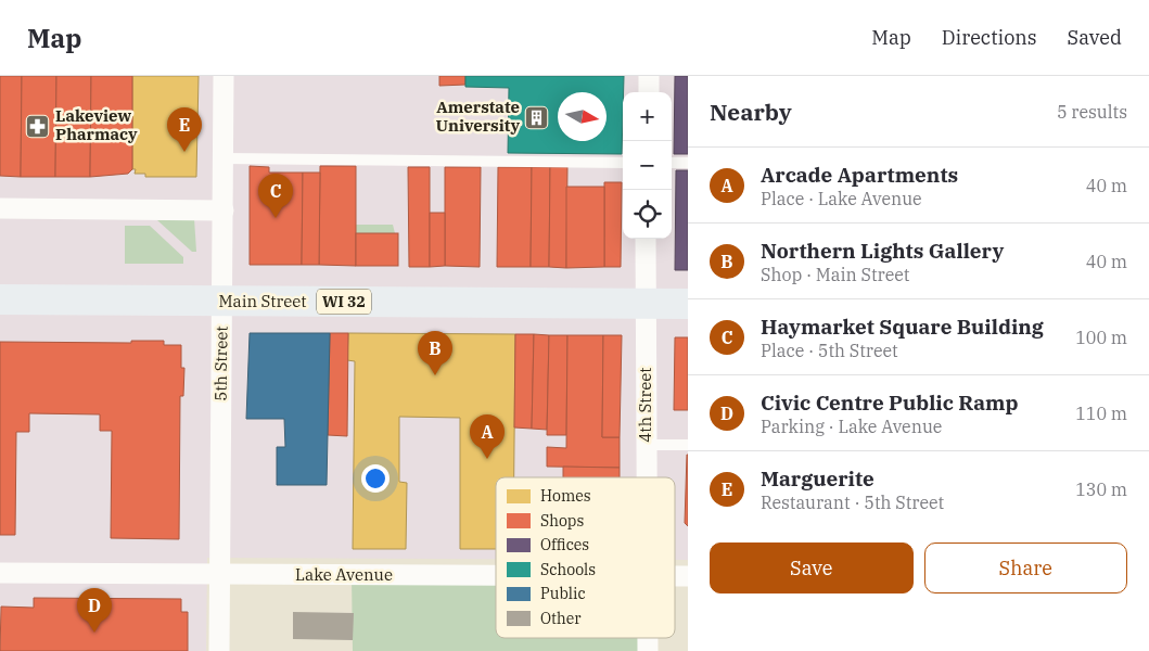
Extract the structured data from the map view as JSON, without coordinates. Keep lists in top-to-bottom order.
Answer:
{
  "streets": {
    "main road": ["Main Street", "WI 32"],
    "street": ["5th Street", "4th Street", "Lake Avenue"]
  },
  "crossings": [
    ["Main Street", "5th Street"],
    ["Main Street", "4th Street"],
    ["5th Street", "Lake Avenue"]
  ],
  "places": {
    "building": ["Amerstate University"],
    "pharmacy": ["Lakeview Pharmacy"]
  },
  "legend": [
    "Homes",
    "Shops",
    "Offices",
    "Schools",
    "Public",
    "Other"
  ],
  "north": "right",
  "page": {
    "header": "Map",
    "nav": ["Map", "Directions", "Saved"],
    "heading": ["Nearby", "5 results"],
    "map_buttons": ["+", "−"],
    "pins": [
      "E",
      "C",
      "B",
      "A",
      "D"
    ],
    "list": [
      {
        "mark": "A",
        "name": "Arcade Apartments",
        "note": "Place · Lake Avenue",
        "value": "40 m"
      },
      {
        "mark": "B",
        "name": "Northern Lights Gallery",
        "note": "Shop · Main Street",
        "value": "40 m"
      },
      {
        "mark": "C",
        "name": "Haymarket Square Building",
        "note": "Place · 5th Street",
        "value": "100 m"
      },
      {
        "mark": "D",
        "name": "Civic Centre Public Ramp",
        "note": "Parking · Lake Avenue",
        "value": "110 m"
      },
      {
        "mark": "E",
        "name": "Marguerite",
        "note": "Restaurant · 5th Street",
        "value": "130 m"
      }
    ],
    "buttons": ["Save", "Share"]
  }
}
